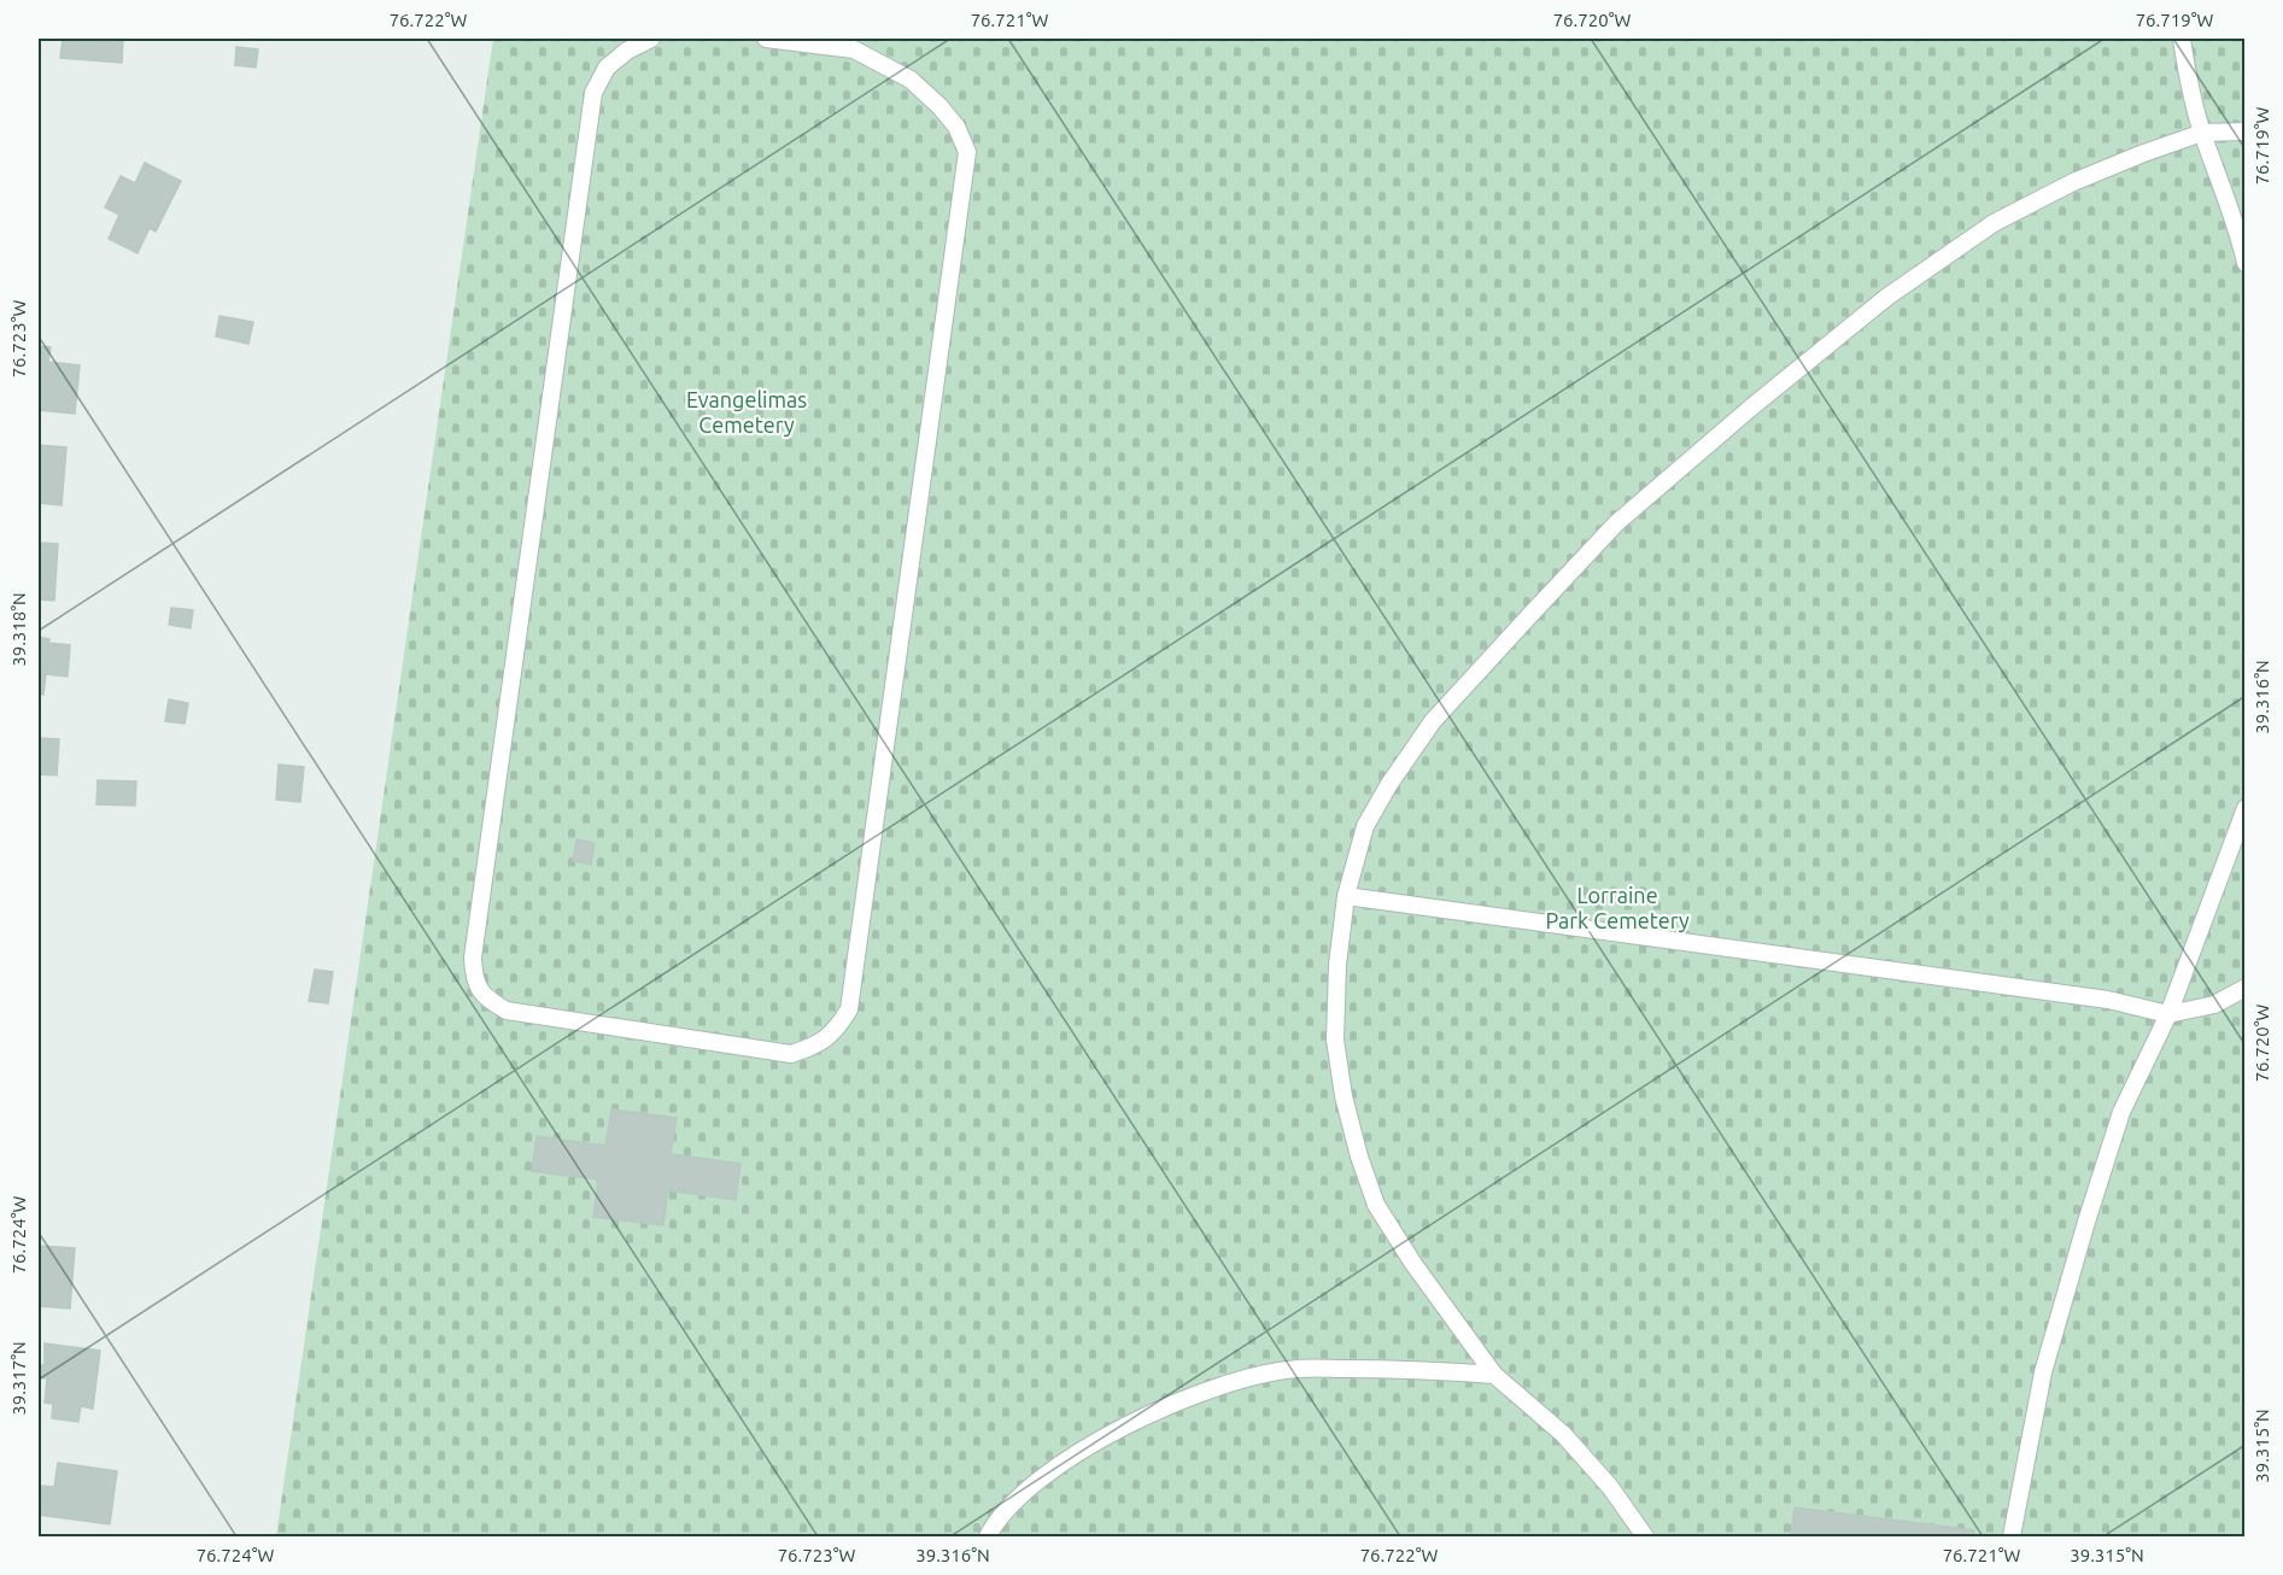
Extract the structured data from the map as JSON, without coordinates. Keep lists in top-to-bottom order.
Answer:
{
  "parks": ["Evangelimas Cemetery", "Lorraine Park Cemetery"],
  "coordinates": [
    "76.722°W",
    "76.721°W",
    "76.720°W",
    "76.719°W",
    "76.723°W",
    "39.318°N",
    "39.316°N",
    "76.724°W",
    "39.317°N",
    "39.315°N"
  ]
}
